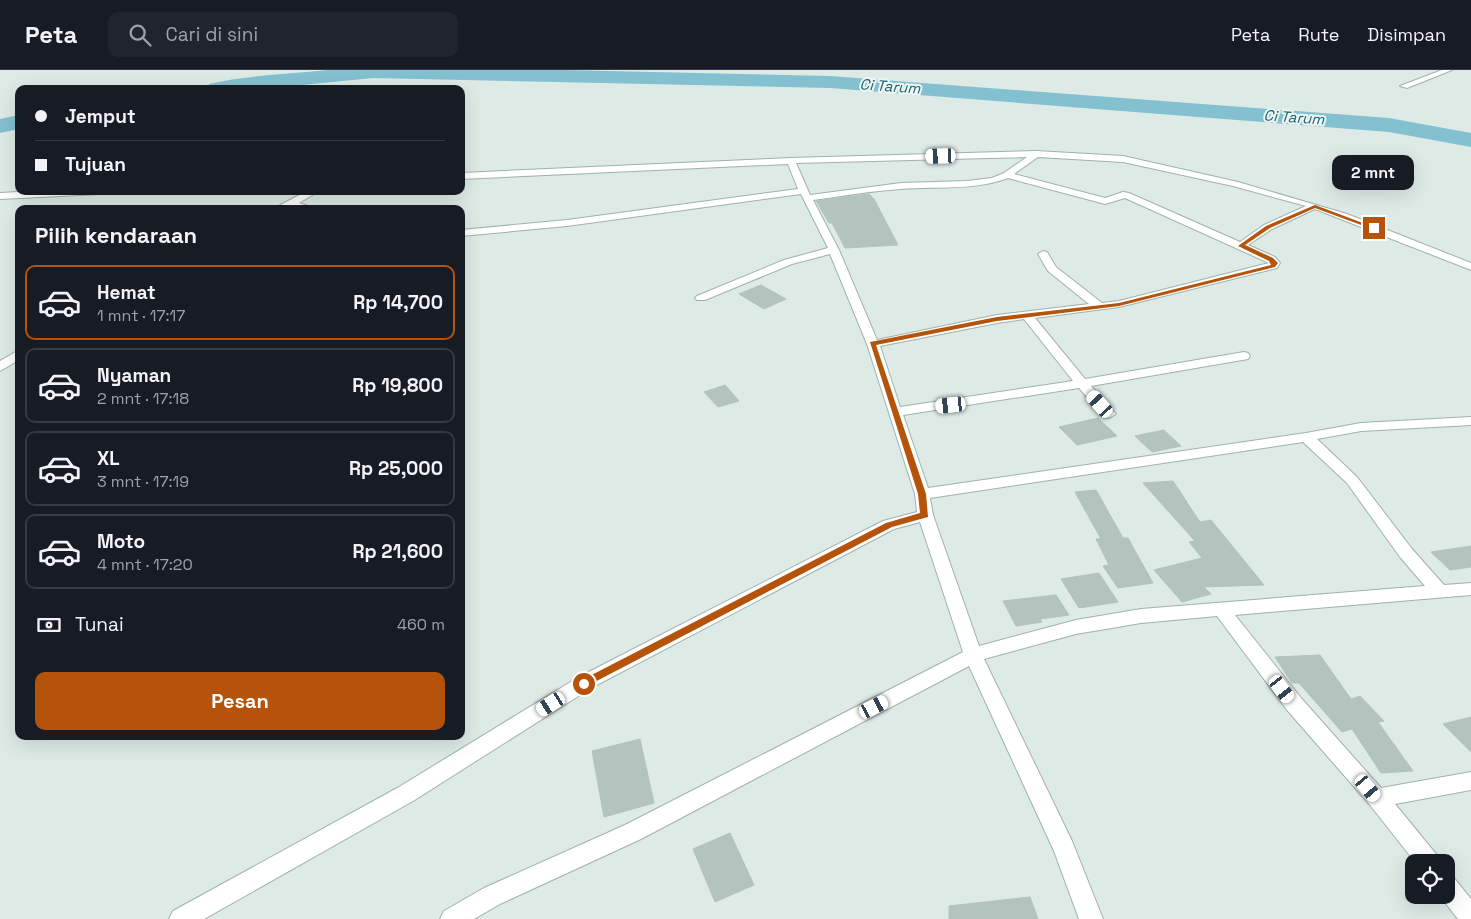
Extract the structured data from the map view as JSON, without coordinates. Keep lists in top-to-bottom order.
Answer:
{
  "water": ["Ci Tarum"],
  "page": {
    "header": "Peta",
    "search": "Cari di sini",
    "nav": ["Peta", "Rute", "Disimpan"],
    "banner": ["Jemput", "Tujuan"],
    "bubble": "2 mnt",
    "heading": "Pilih kendaraan",
    "list": [
      {
        "name": "Hemat",
        "note": "1 mnt · 17:17",
        "value": "Rp 14,700"
      },
      {
        "name": "Nyaman",
        "note": "2 mnt · 17:18",
        "value": "Rp 19,800"
      },
      {
        "name": "XL",
        "note": "3 mnt · 17:19",
        "value": "Rp 25,000"
      },
      {
        "name": "Moto",
        "note": "4 mnt · 17:20",
        "value": "Rp 21,600"
      }
    ],
    "pay": ["Tunai", "460 m"],
    "buttons": "Pesan"
  }
}
